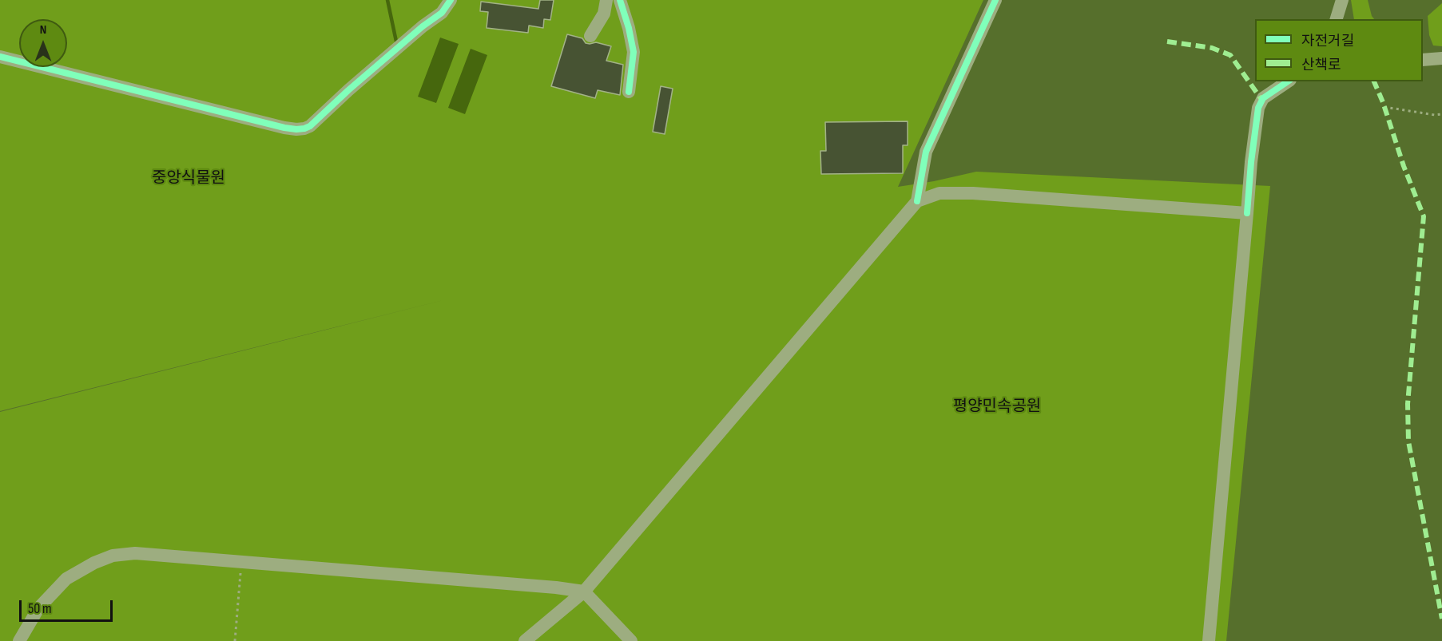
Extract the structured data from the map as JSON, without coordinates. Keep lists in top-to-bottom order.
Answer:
{
  "parks": ["중앙식물원", "평양민속공원"],
  "legend": ["자전거길", "산책로"],
  "scale_bar": "50 m",
  "north": "top"
}
